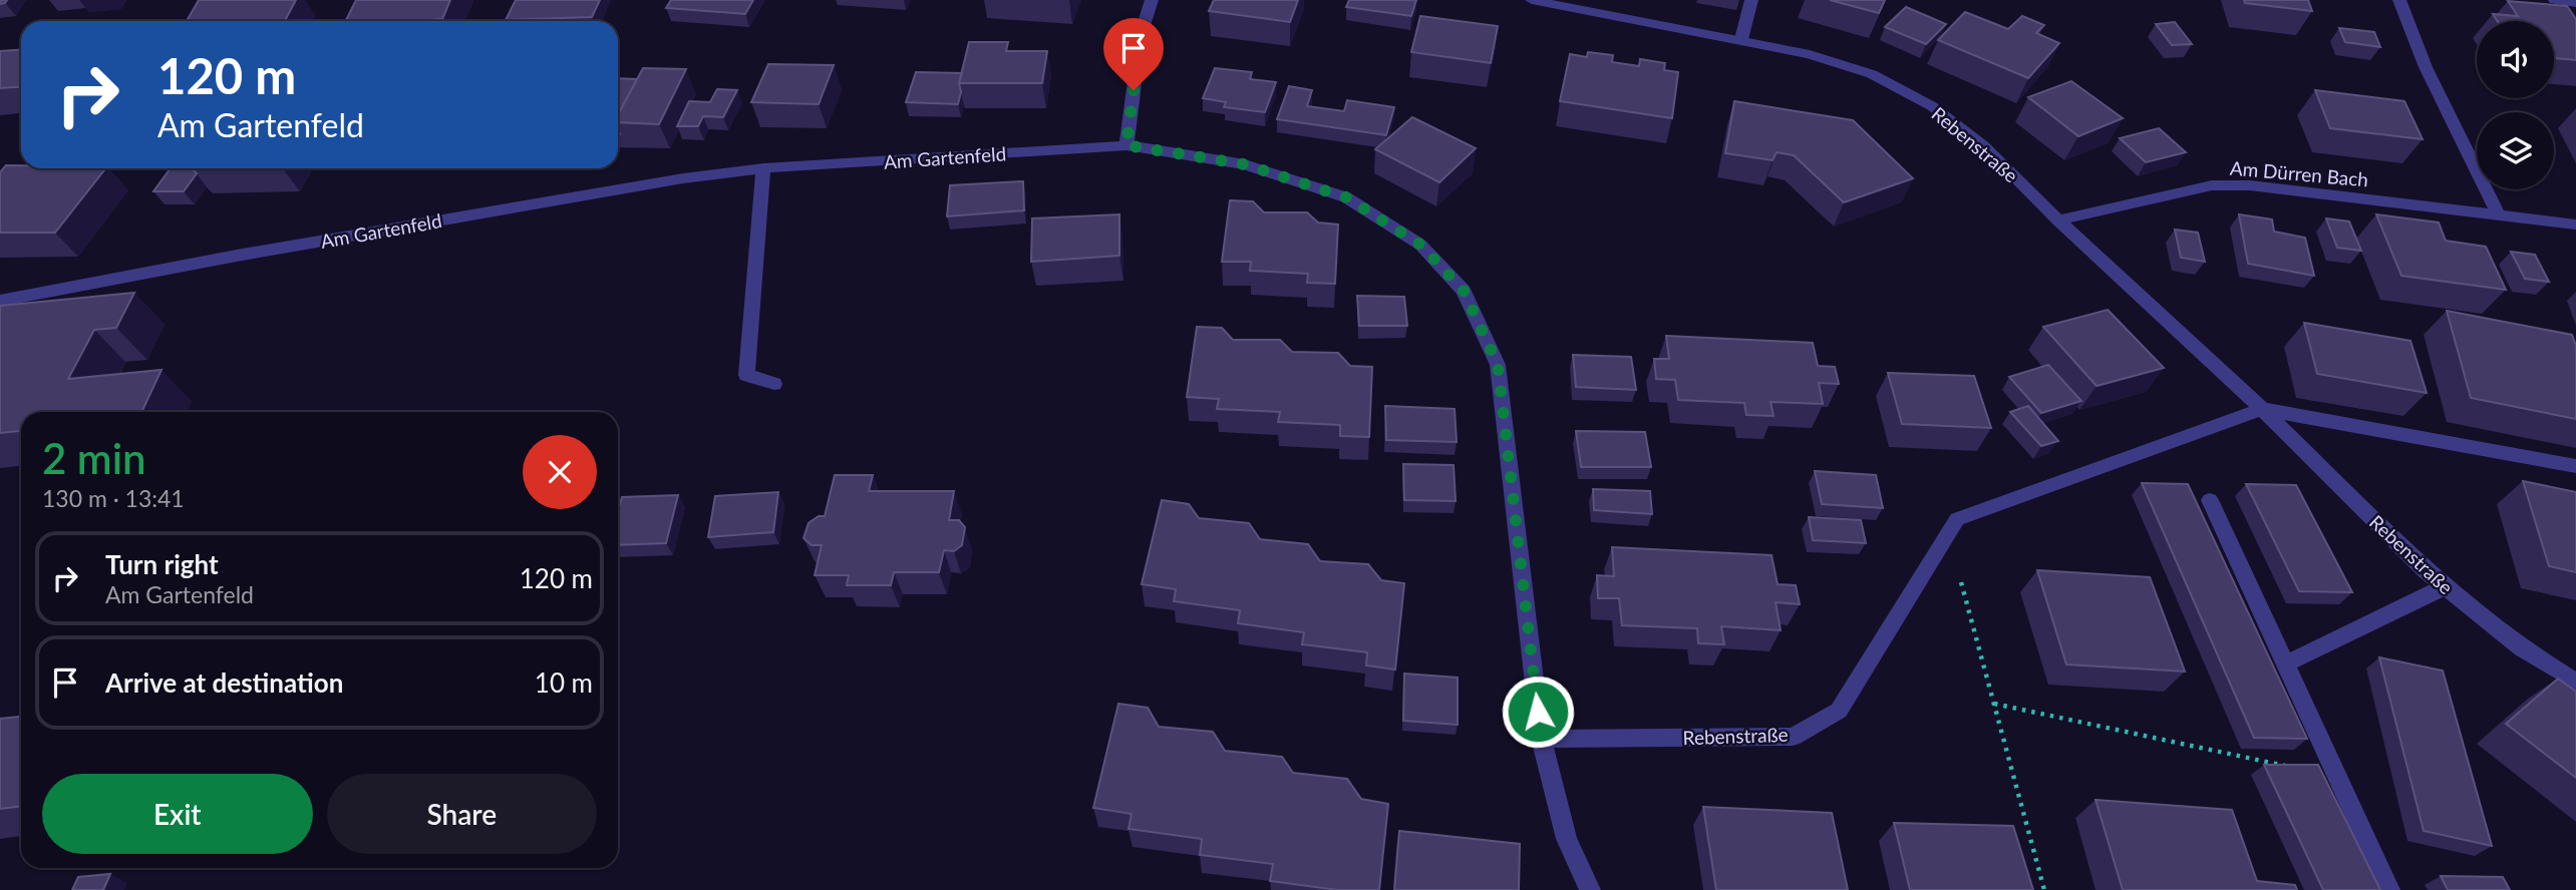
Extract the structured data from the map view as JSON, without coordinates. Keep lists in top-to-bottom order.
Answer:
{
  "streets": {
    "street": ["Rebenstraße", "Am Gartenfeld", "Am Dürren Bach"]
  },
  "crossings": [
    ["Rebenstraße", "Am Gartenfeld"],
    ["Rebenstraße", "Am Dürren Bach"]
  ],
  "page": {
    "turn": ["120 m", "Am Gartenfeld"],
    "heading": ["2 min", "130 m · 13:41"],
    "list": [
      {
        "name": "Turn right",
        "note": "Am Gartenfeld",
        "value": "120 m"
      },
      {
        "name": "Arrive at destination",
        "value": "10 m"
      }
    ],
    "buttons": ["Exit", "Share"]
  }
}
